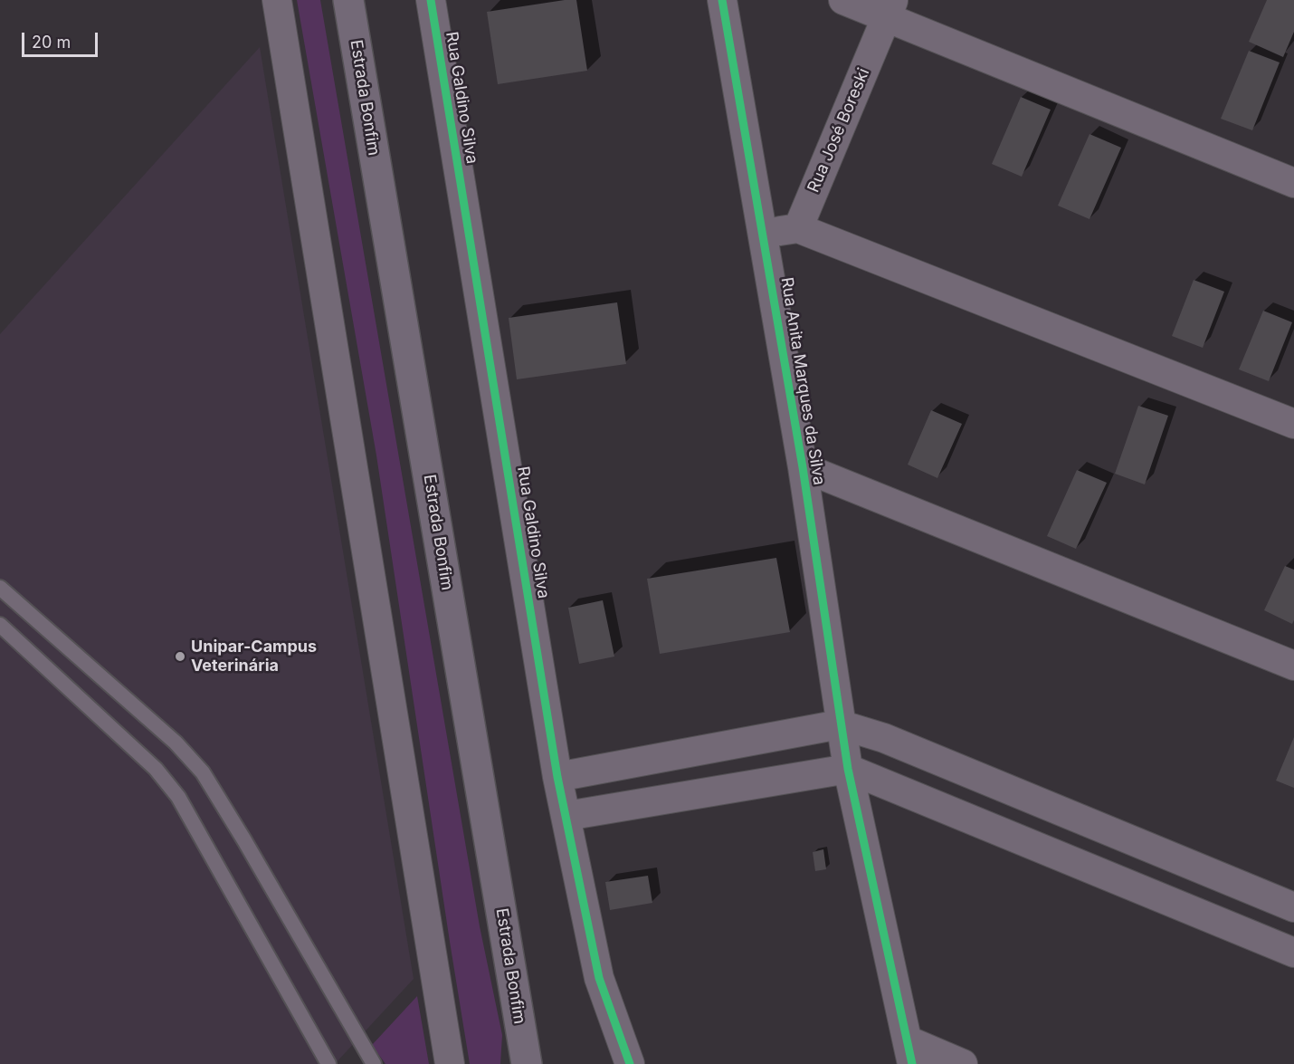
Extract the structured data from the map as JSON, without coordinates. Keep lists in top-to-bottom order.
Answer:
{
  "streets": {
    "main road": ["Estrada Bonfim"],
    "street": ["Rua Galdino Silva", "Rua José Boreski", "Rua Anita Marques da Silva"]
  },
  "places": ["Unipar-Campus Veterinária"],
  "scale_bar": "20 m"
}
